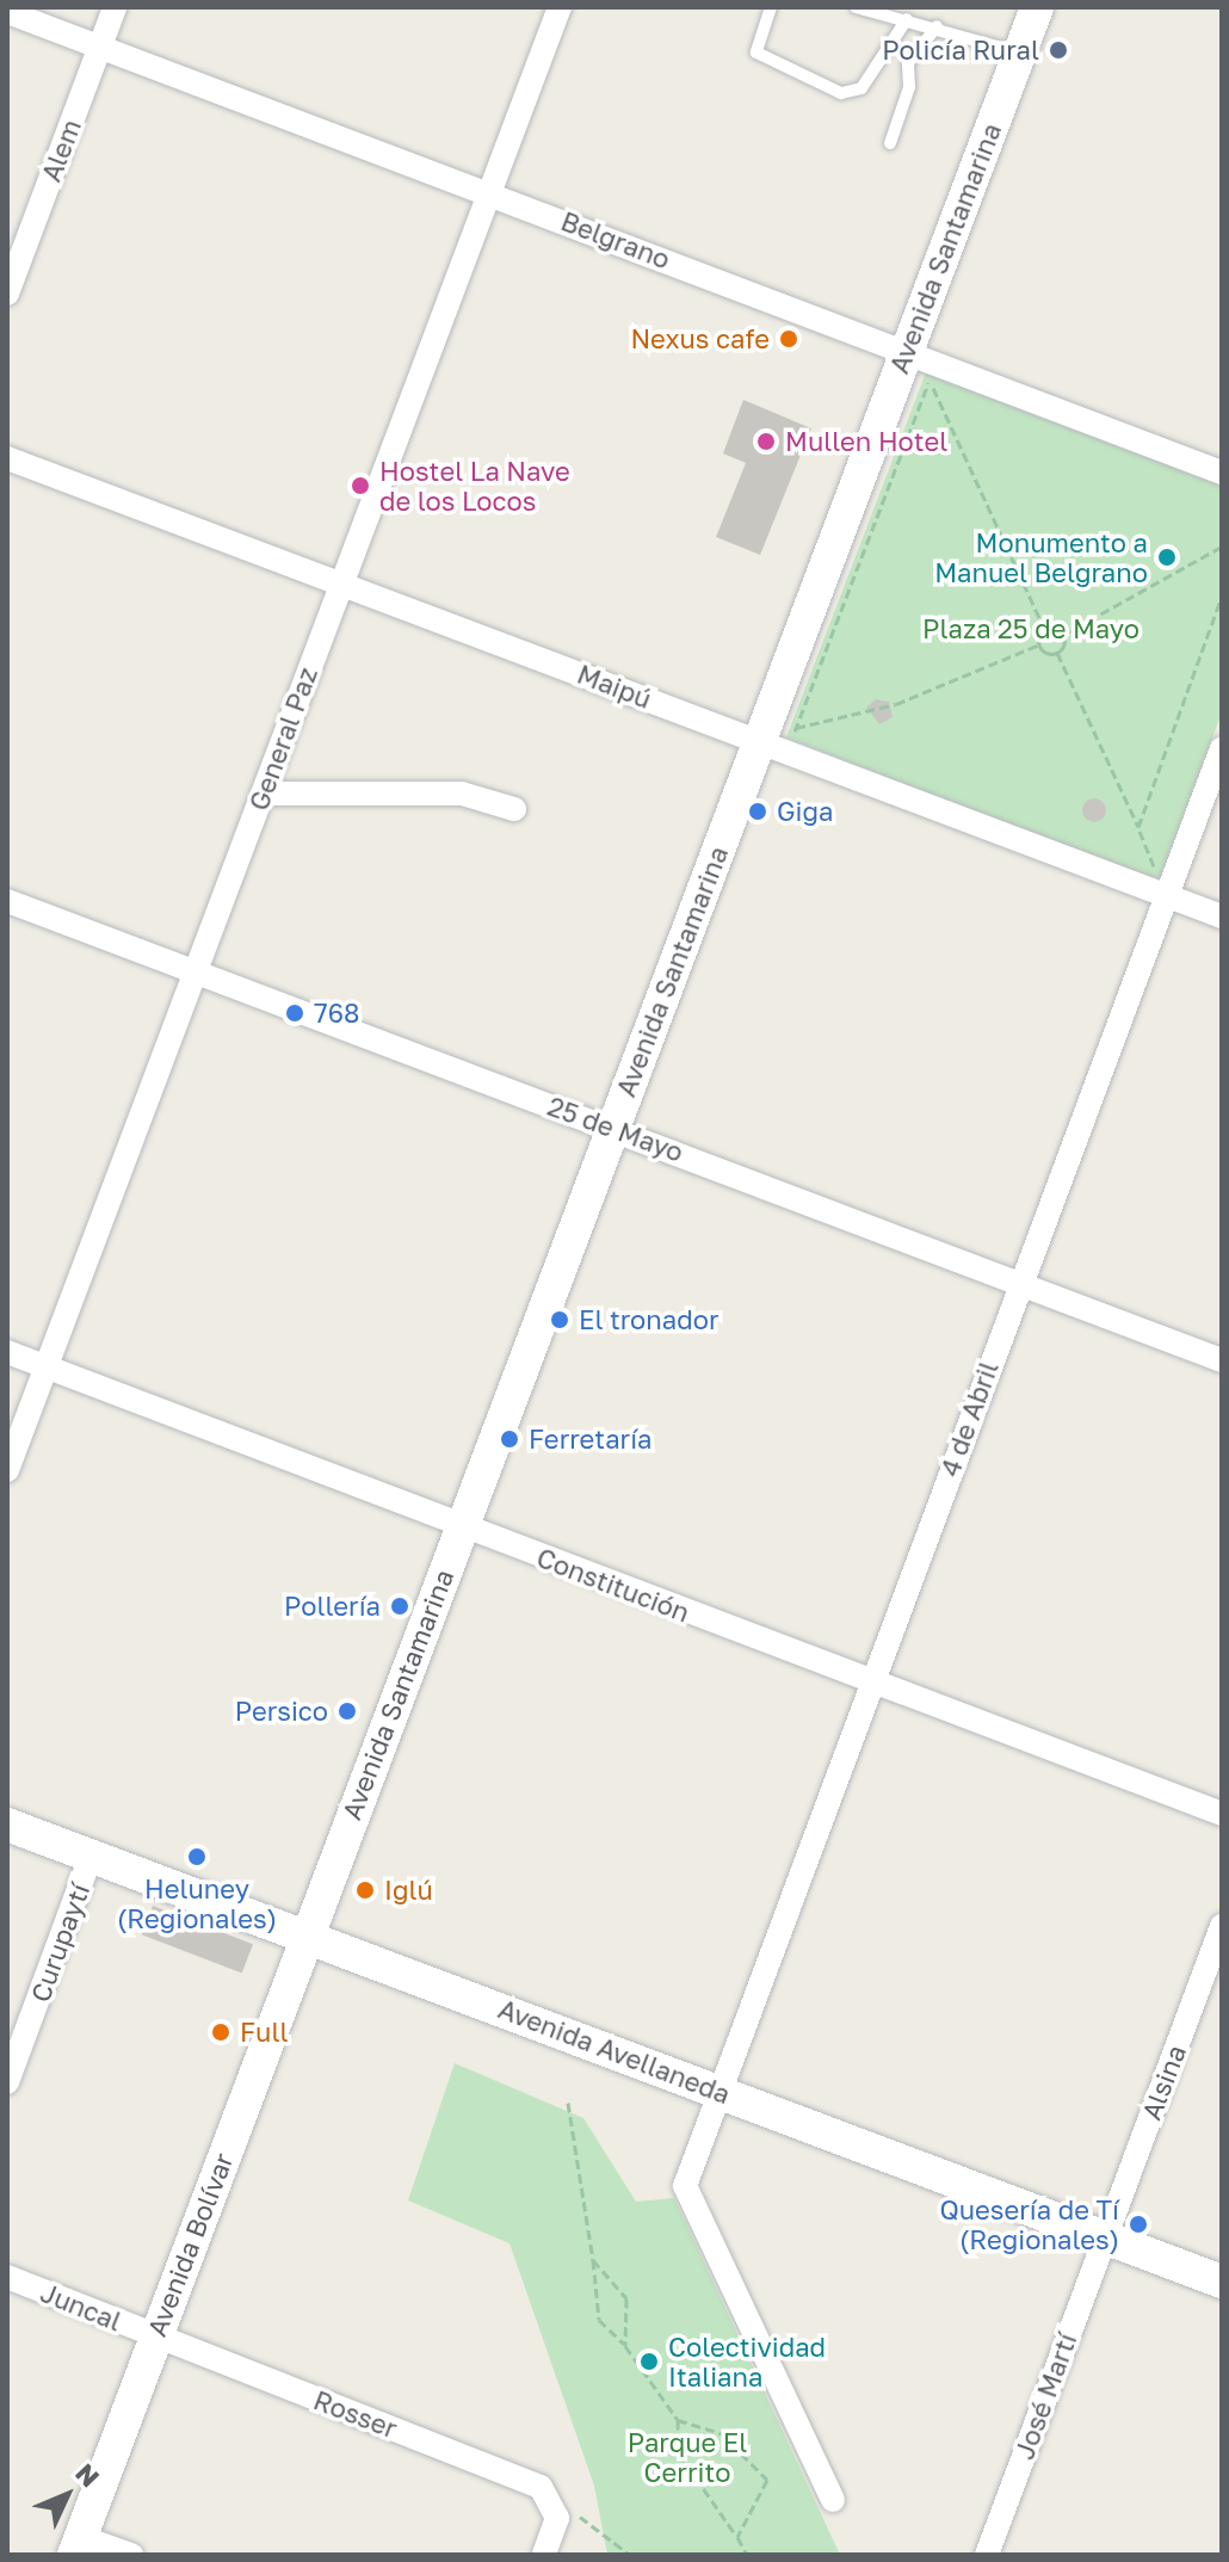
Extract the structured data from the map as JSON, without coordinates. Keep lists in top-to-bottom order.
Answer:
{
  "streets": {
    "main road": ["Avenida Santamarina", "Avenida Avellaneda", "Avenida Bolívar"],
    "street": [
      "Alem",
      "Belgrano",
      "Maipú",
      "General Paz",
      "25 de Mayo",
      "4 de Abril",
      "Constitución",
      "Curupaytí",
      "Alsina",
      "Juncal",
      "José Martí",
      "Rosser"
    ]
  },
  "crossings": [
    ["Alem", "Belgrano"],
    ["Belgrano", "Avenida Santamarina"],
    ["Belgrano", "General Paz"],
    ["Avenida Santamarina", "Maipú"],
    ["Avenida Santamarina", "25 de Mayo"],
    ["Avenida Santamarina", "Constitución"],
    ["Avenida Santamarina", "Avenida Avellaneda"],
    ["Avenida Santamarina", "Avenida Bolívar"],
    ["Maipú", "General Paz"],
    ["Maipú", "4 de Abril"],
    ["General Paz", "25 de Mayo"],
    ["General Paz", "Constitución"],
    ["25 de Mayo", "4 de Abril"],
    ["4 de Abril", "Constitución"],
    ["4 de Abril", "Avenida Avellaneda"],
    ["Curupaytí", "Avenida Avellaneda"],
    ["Avenida Avellaneda", "Alsina"],
    ["Avenida Avellaneda", "Avenida Bolívar"],
    ["Avenida Avellaneda", "José Martí"],
    ["Alsina", "José Martí"],
    ["Avenida Bolívar", "Juncal"],
    ["Avenida Bolívar", "Rosser"],
    ["Juncal", "Rosser"]
  ],
  "parks": ["Plaza 25 de Mayo", "Parque El Cerrito"],
  "places": [
    "Policía Rural",
    "Nexus cafe",
    "Mullen Hotel",
    "Hostel La Nave de los Locos",
    "Monumento a Manuel Belgrano",
    "Giga",
    "768",
    "El tronador",
    "Ferretaría",
    "Pollería",
    "Persico",
    "Heluney (Regionales)",
    "Iglú",
    "Full",
    "Quesería de Tí (Regionales)",
    "Colectividad Italiana"
  ],
  "north": "top right"
}
